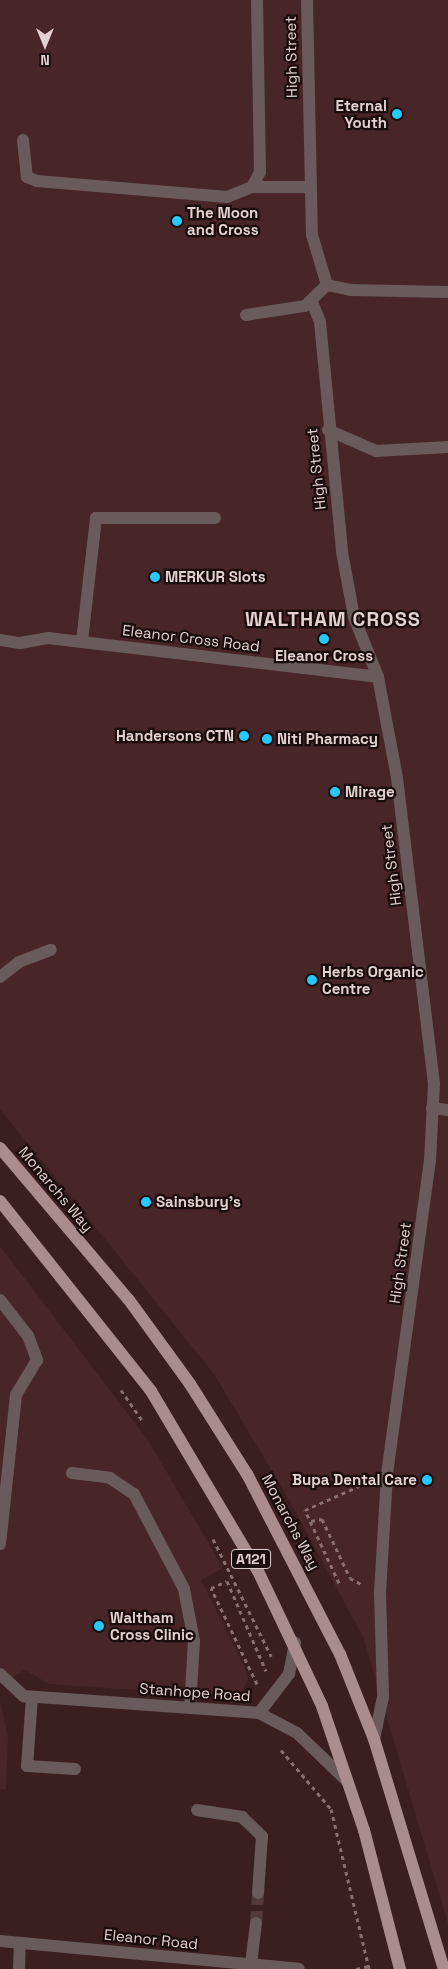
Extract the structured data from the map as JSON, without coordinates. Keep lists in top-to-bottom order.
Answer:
{
  "streets": {
    "main road": ["Monarchs Way", "A121"],
    "street": [
      "High Street",
      "Eleanor Cross Road",
      "Stanhope Road",
      "Eleanor Road"
    ]
  },
  "crossings": [
    ["High Street", "Eleanor Cross Road"],
    ["High Street", "Monarchs Way"],
    ["A121", "Stanhope Road"]
  ],
  "districts": ["WALTHAM CROSS"],
  "places": [
    "Eternal Youth",
    "The Moon and Cross",
    "MERKUR Slots",
    "Eleanor Cross",
    "Handersons CTN",
    "Niti Pharmacy",
    "Mirage",
    "Herbs Organic Centre",
    "Sainsbury's",
    "Bupa Dental Care",
    "Waltham Cross Clinic"
  ],
  "north": "bottom"
}
